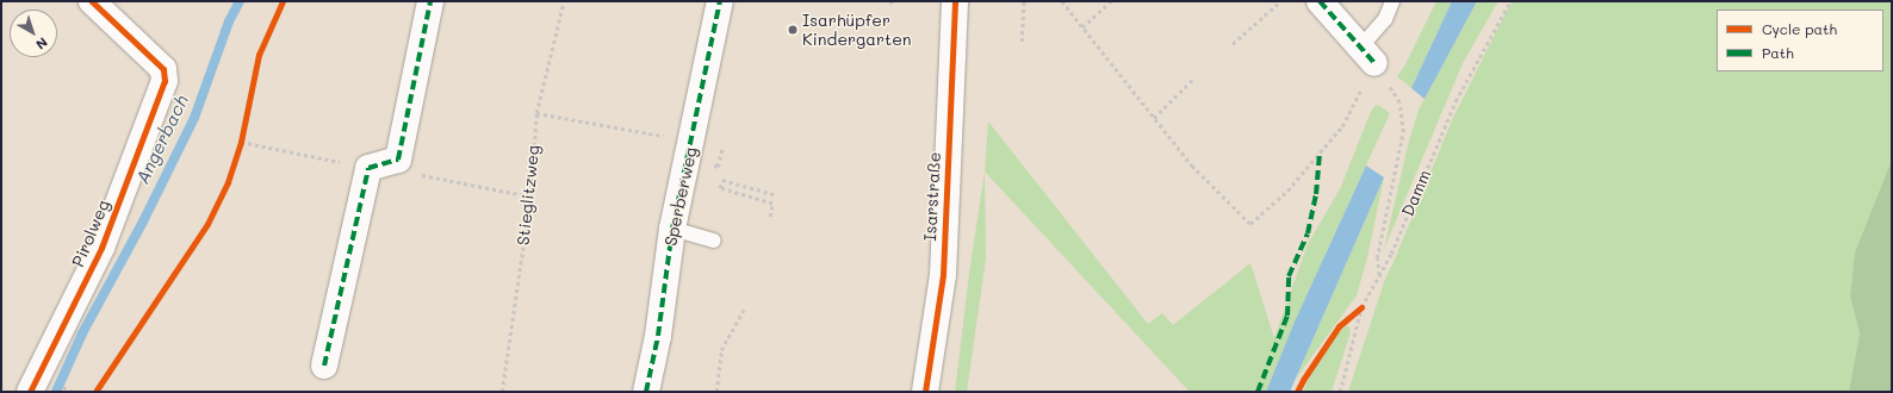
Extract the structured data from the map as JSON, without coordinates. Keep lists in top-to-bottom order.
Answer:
{
  "streets": {
    "street": ["Sperberweg", "Isarstraße", "Pirolweg"],
    "path": ["Damm", "Stieglitzweg"]
  },
  "water": ["Angerbach"],
  "places": ["Isarhüpfer Kindergarten"],
  "legend": ["Cycle path", "Path"],
  "north": "bottom right"
}
